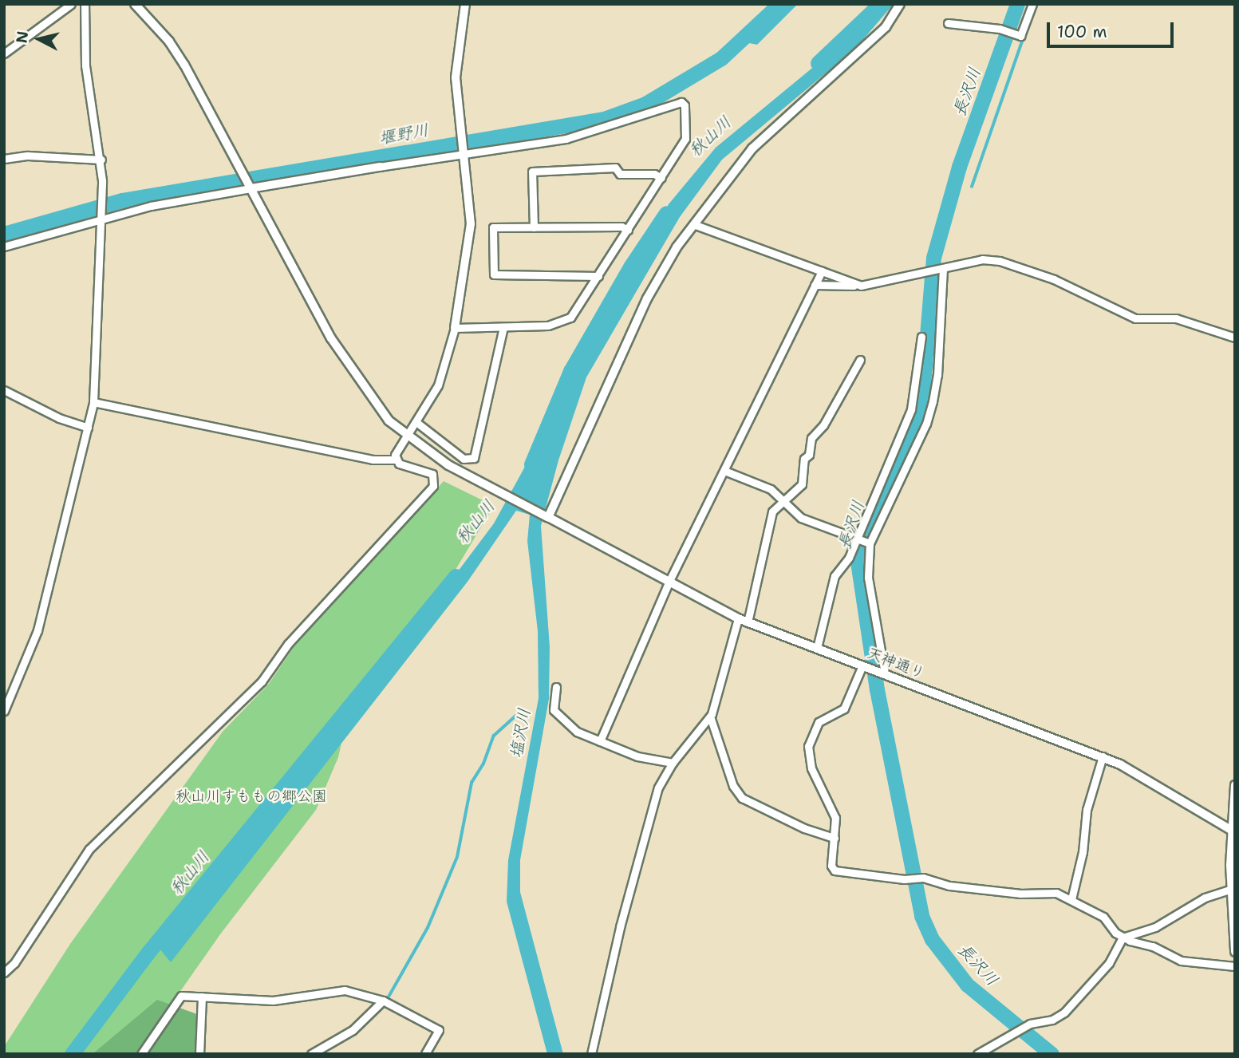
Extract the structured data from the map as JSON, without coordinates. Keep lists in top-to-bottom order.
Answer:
{
  "streets": {
    "street": ["天神通り"]
  },
  "water": [
    "長沢川",
    "堰野川",
    "秋山川",
    "塩沢川"
  ],
  "parks": ["秋山川すももの郷公園"],
  "scale_bar": "100 m",
  "north": "left"
}
